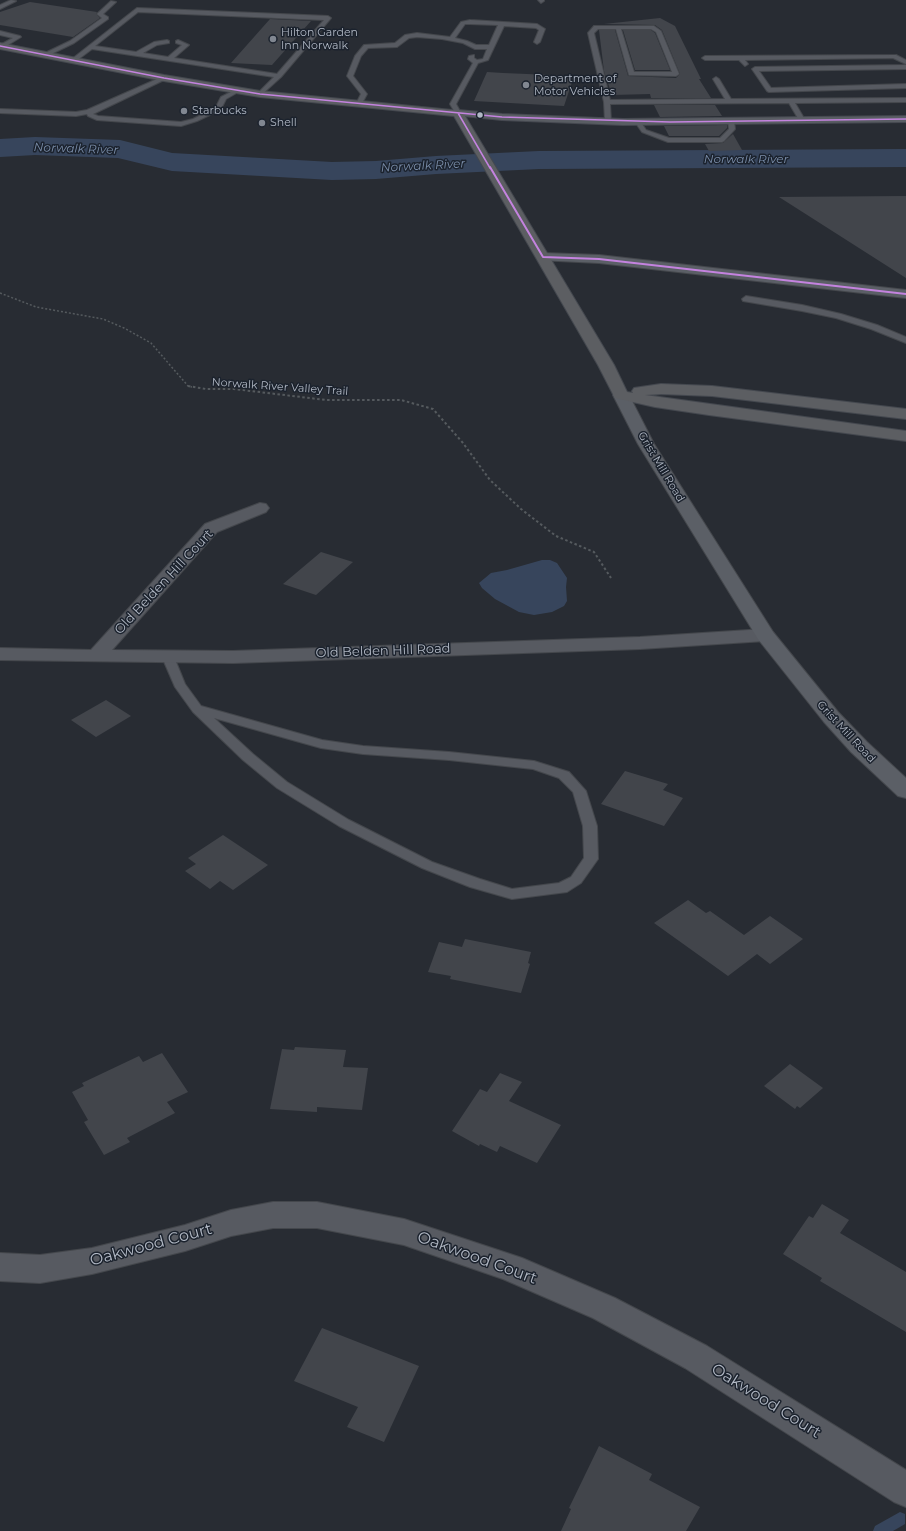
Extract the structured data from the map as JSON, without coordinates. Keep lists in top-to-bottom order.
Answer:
{
  "streets": {
    "highway": ["Grist Mill Road"],
    "street": ["Old Belden Hill Court", "Old Belden Hill Road", "Oakwood Court"],
    "path": ["Norwalk River Valley Trail"]
  },
  "crossings": [
    ["Grist Mill Road", "Old Belden Hill Road"],
    ["Old Belden Hill Court", "Old Belden Hill Road"]
  ],
  "water": ["Norwalk River"],
  "places": [
    "Hilton Garden Inn Norwalk",
    "Department of Motor Vehicles",
    "Starbucks",
    "Shell"
  ]
}
